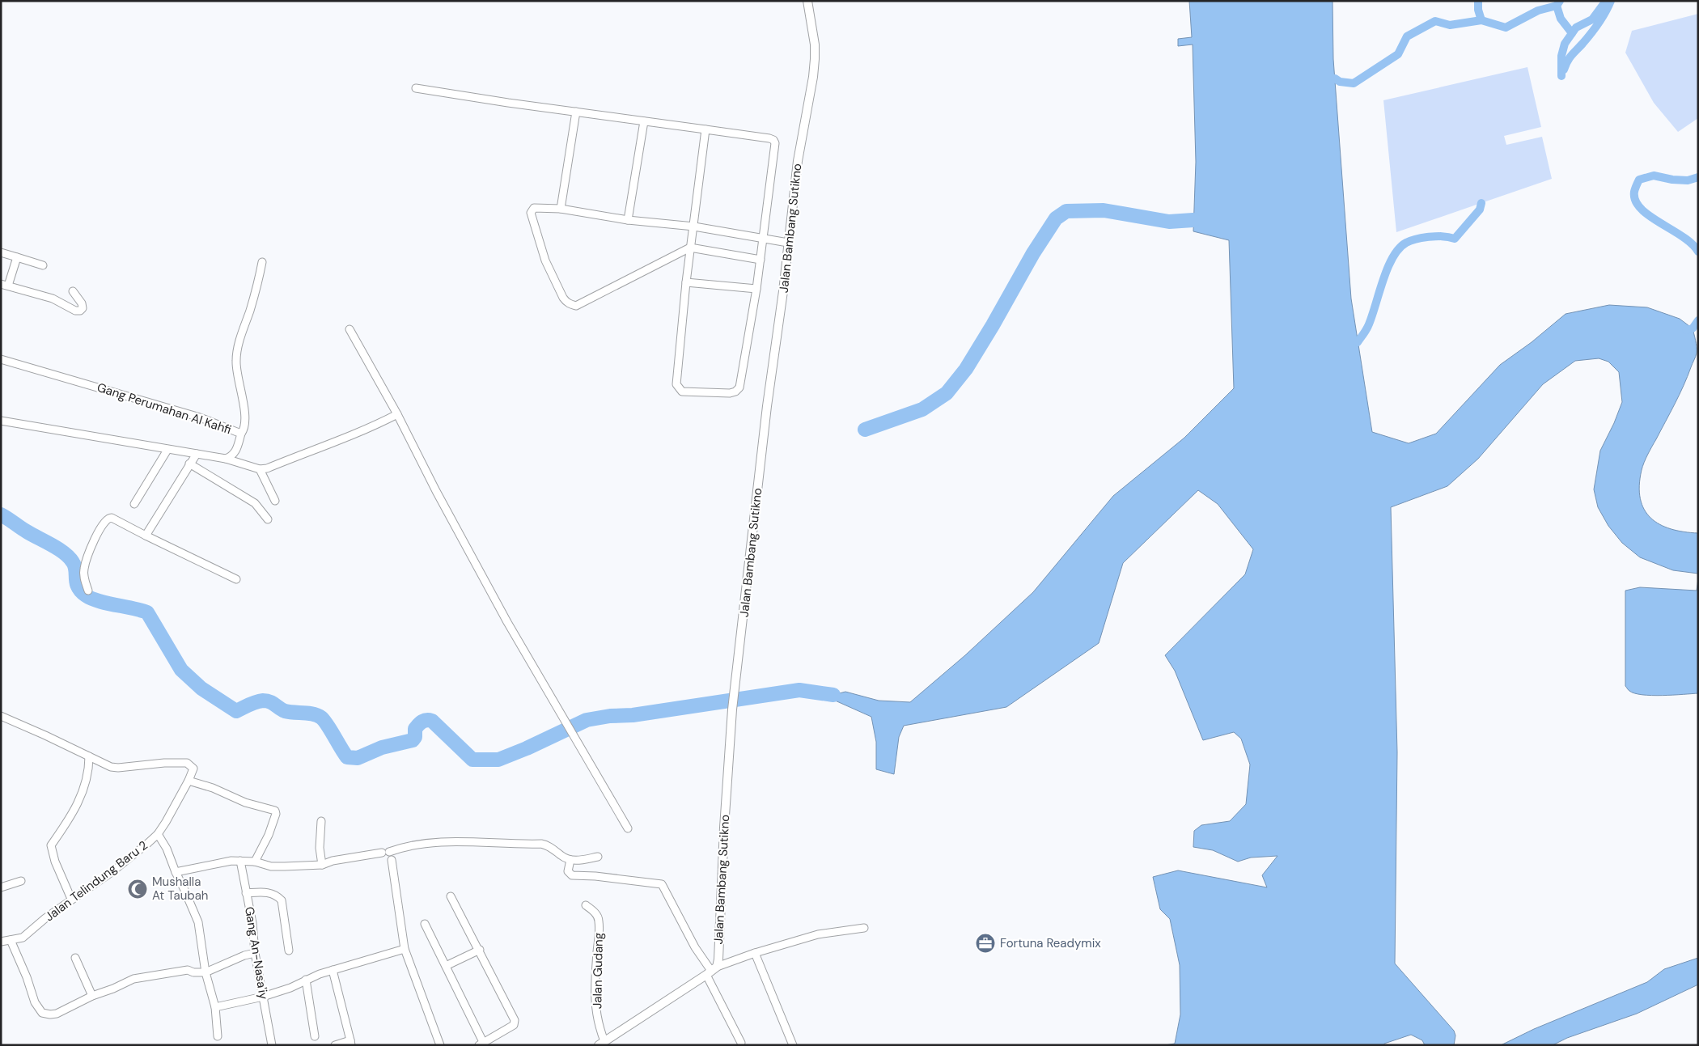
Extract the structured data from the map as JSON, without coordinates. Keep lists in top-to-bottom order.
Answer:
{
  "streets": {
    "street": [
      "Jalan Bambang Sutikno",
      "Gang Perumahan Al Kahfi",
      "Jalan Telindung Baru 2",
      "Gang An-Nasa'iy",
      "Jalan Gudang"
    ]
  },
  "places": {
    "mosque": ["Mushalla At Taubah"],
    "office": ["Fortuna Readymix"]
  }
}
